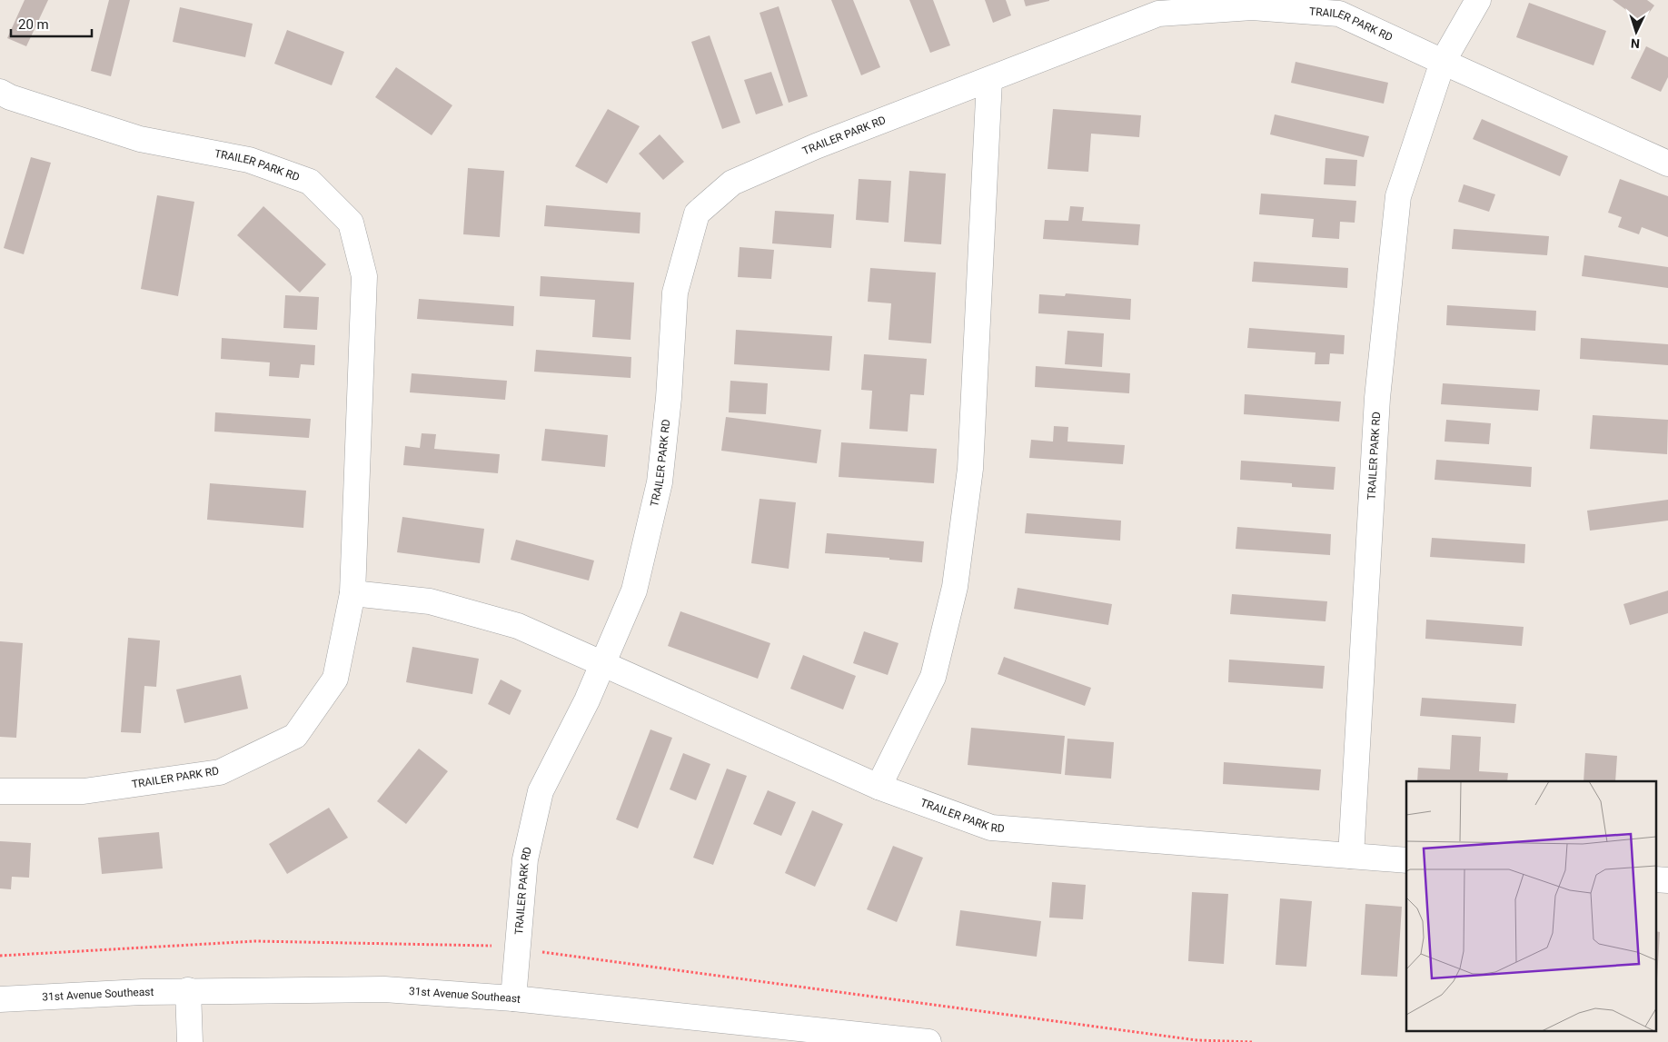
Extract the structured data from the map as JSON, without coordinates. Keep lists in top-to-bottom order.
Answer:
{
  "streets": {
    "street": ["TRAILER PARK RD", "31st Avenue Southeast"]
  },
  "crossings": [
    ["TRAILER PARK RD", "31st Avenue Southeast"]
  ],
  "scale_bar": "20 m",
  "north": "bottom"
}
